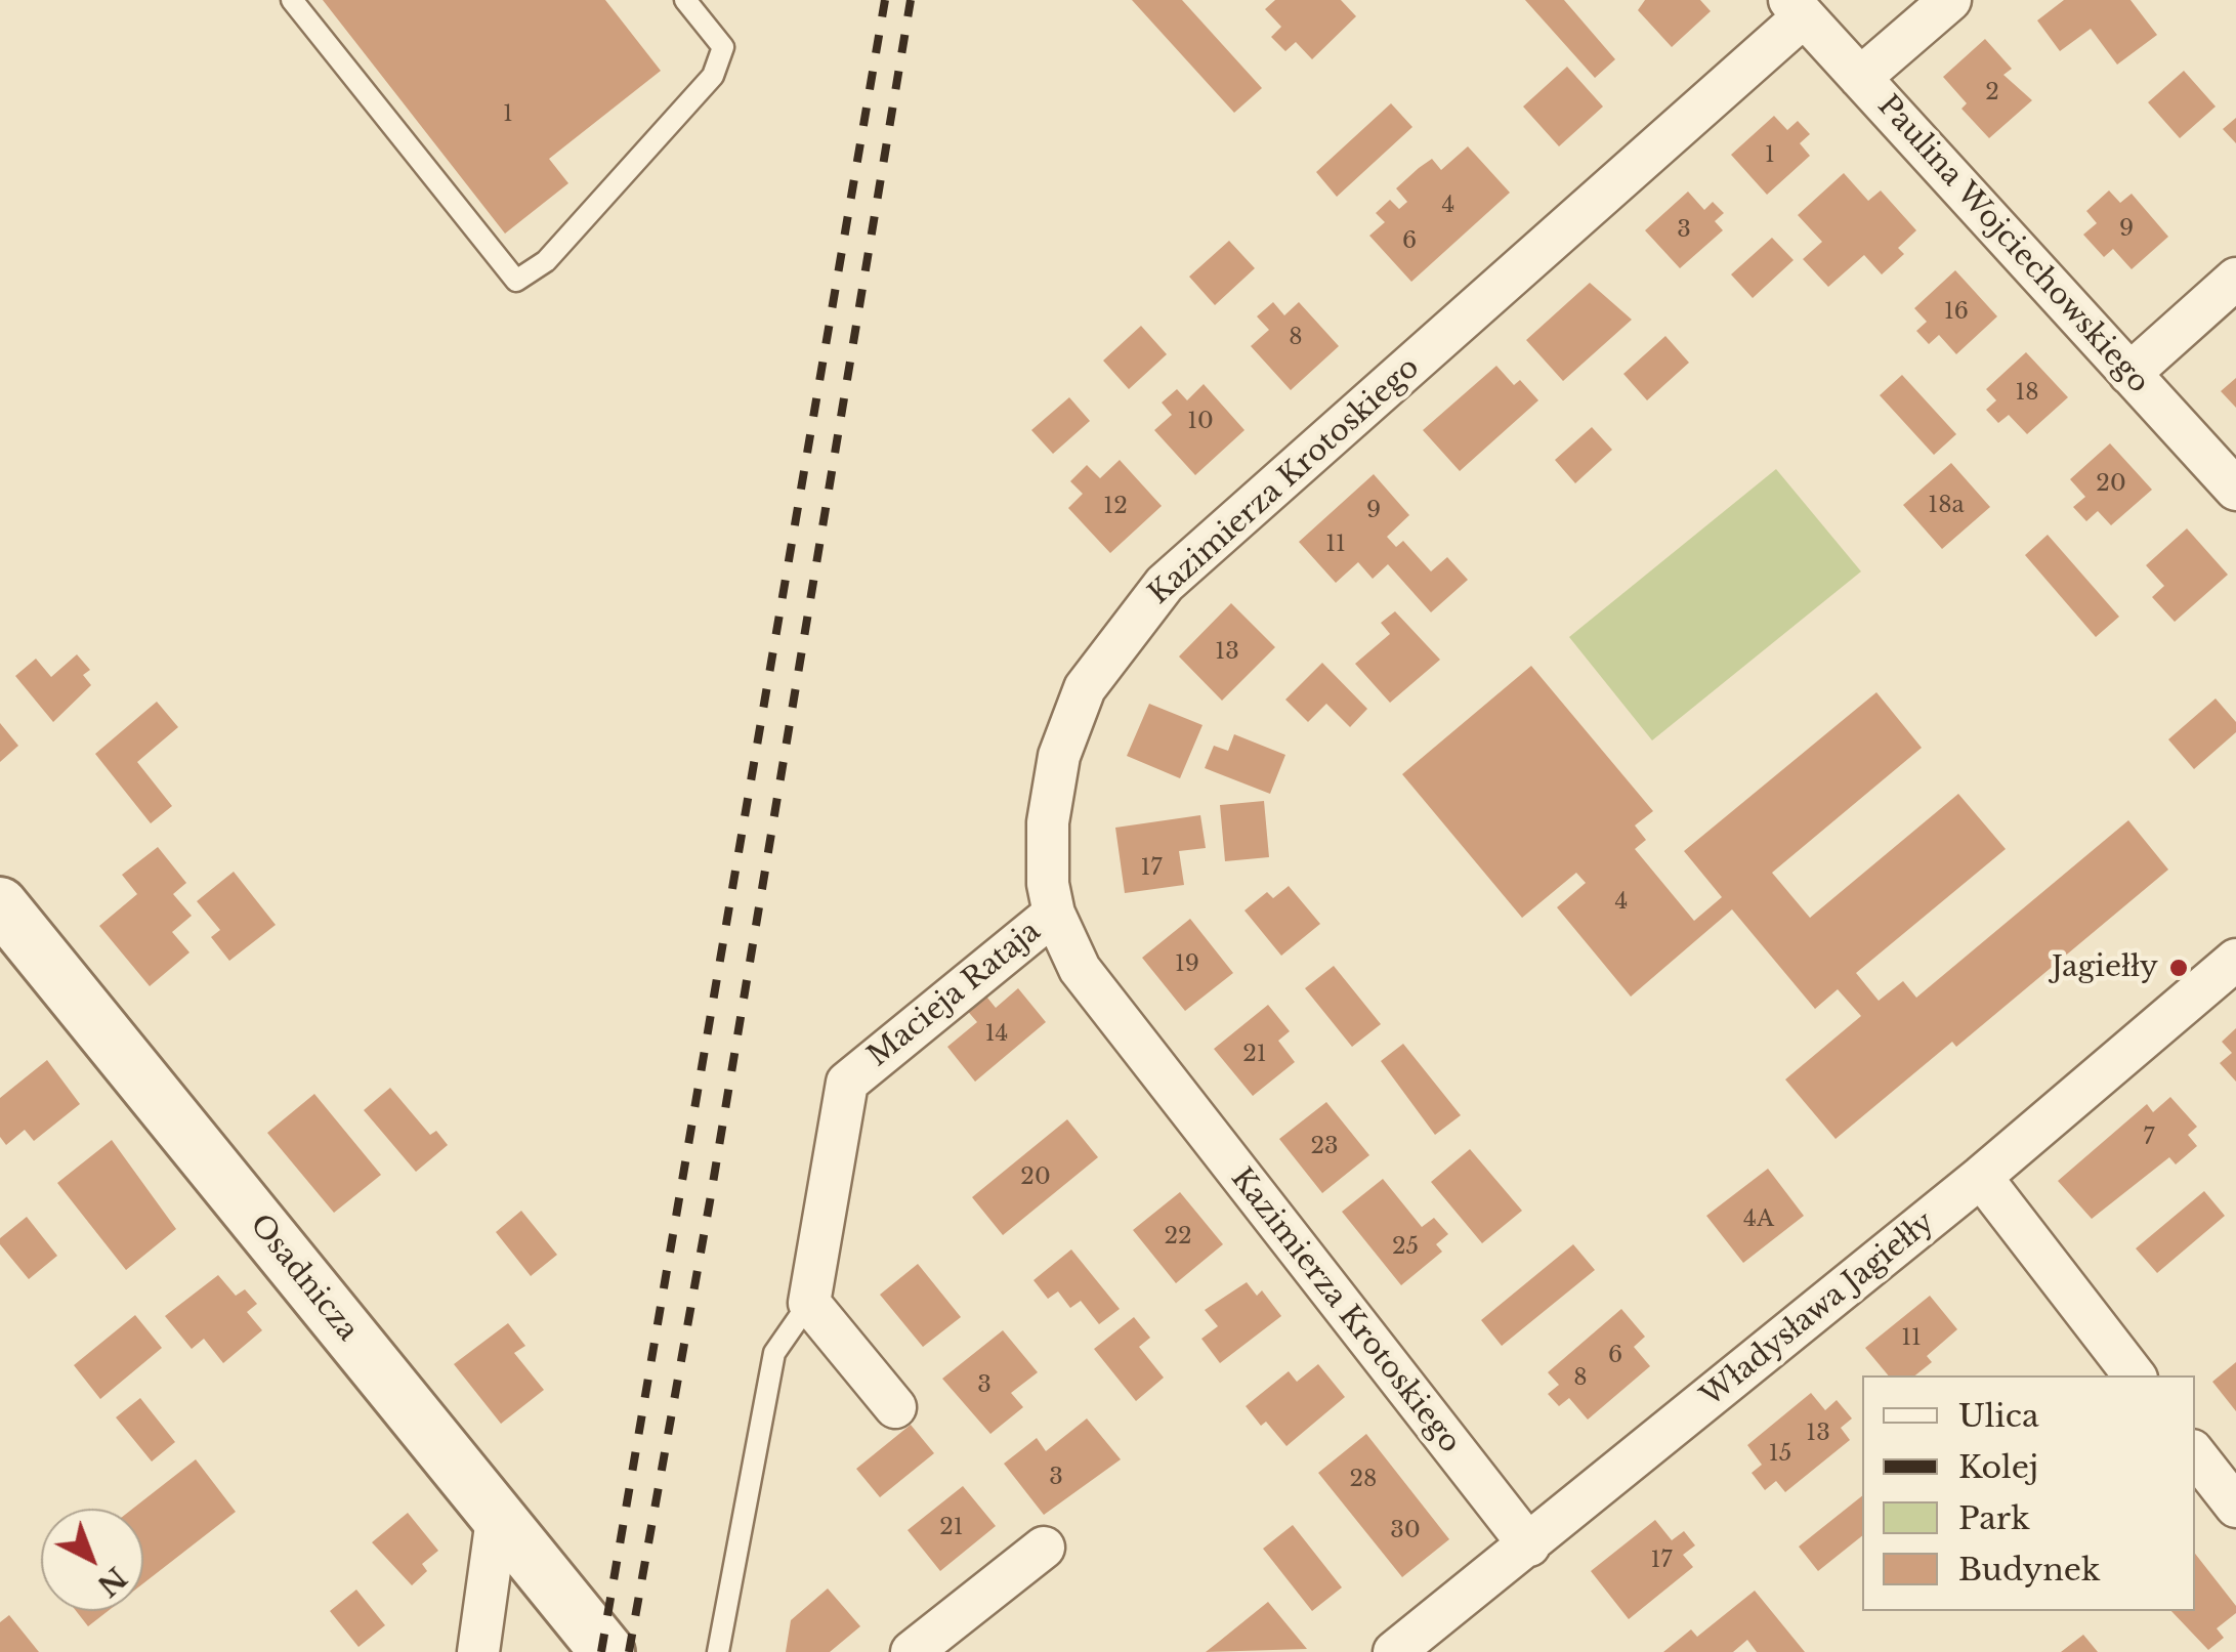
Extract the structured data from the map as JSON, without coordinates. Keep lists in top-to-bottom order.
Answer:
{
  "streets": {
    "street": [
      "Paulina Wojciechowskiego",
      "Kazimierza Krotoskiego",
      "Macieja Rataja",
      "Osadnicza",
      "Władysława Jagiełły"
    ]
  },
  "crossings": [
    ["Paulina Wojciechowskiego", "Kazimierza Krotoskiego"],
    ["Kazimierza Krotoskiego", "Macieja Rataja"],
    ["Kazimierza Krotoskiego", "Władysława Jagiełły"]
  ],
  "places": ["Jagiełły"],
  "house_numbers": [
    "2",
    "1",
    "1",
    "4",
    "9",
    "3",
    "6",
    "16",
    "8",
    "18",
    "10",
    "20",
    "18a",
    "12",
    "9",
    "11",
    "13",
    "17",
    "4",
    "19",
    "14",
    "21",
    "7",
    "23",
    "20",
    "4A",
    "22",
    "25",
    "11",
    "6",
    "8",
    "3",
    "13",
    "15",
    "3",
    "28",
    "21",
    "30",
    "17"
  ],
  "legend": [
    "Ulica",
    "Kolej",
    "Park",
    "Budynek"
  ],
  "north": "bottom right"
}
